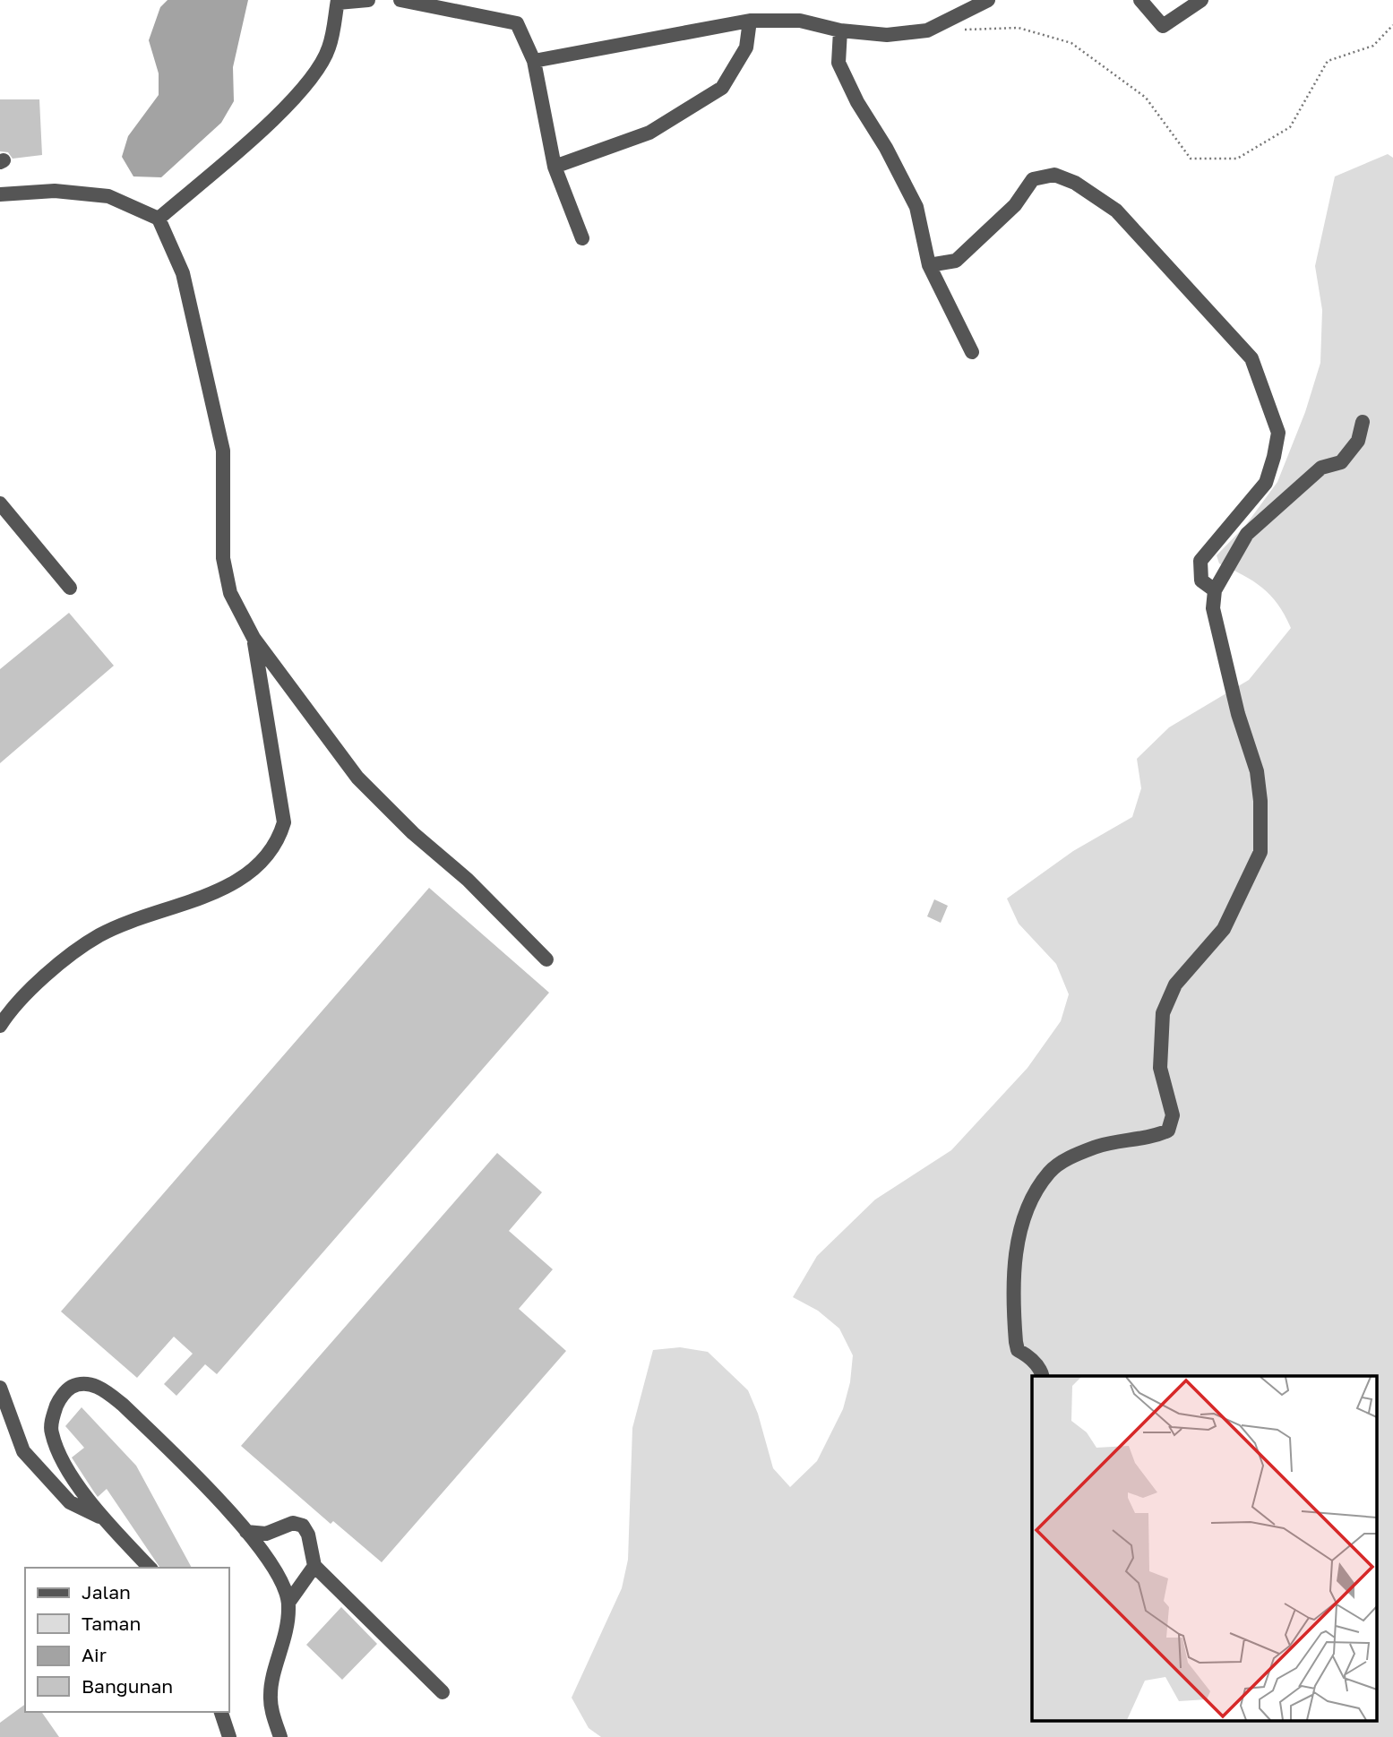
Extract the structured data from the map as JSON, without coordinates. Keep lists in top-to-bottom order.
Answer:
{
  "legend": [
    "Jalan",
    "Taman",
    "Air",
    "Bangunan"
  ]
}
